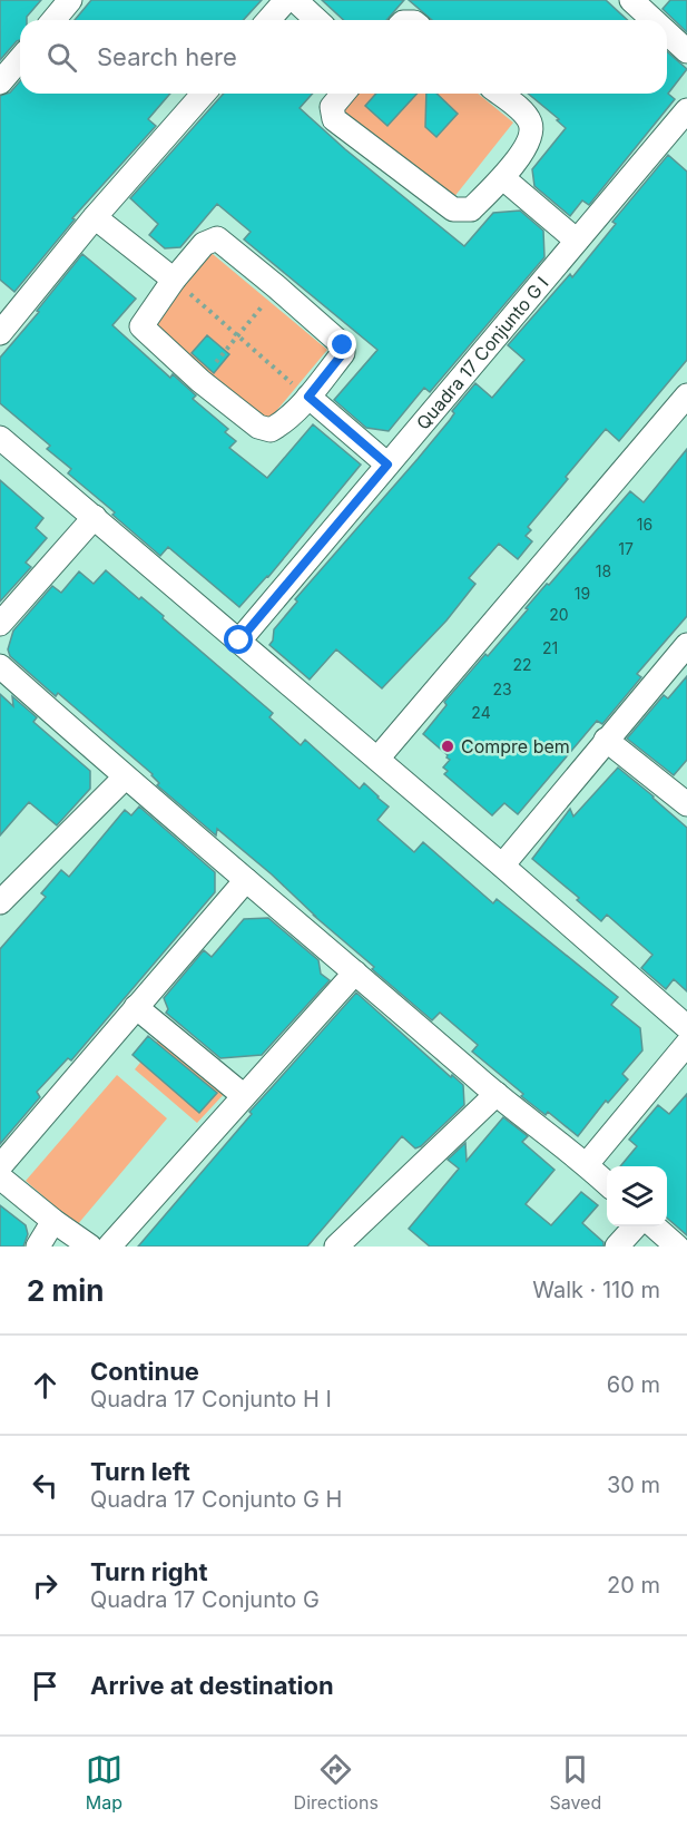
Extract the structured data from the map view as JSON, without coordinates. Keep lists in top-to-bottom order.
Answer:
{
  "streets": {
    "street": ["Quadra 17 Conjunto G I"]
  },
  "places": ["Compre bem"],
  "house_numbers": [
    "16",
    "17",
    "18",
    "19",
    "20",
    "21",
    "22",
    "23",
    "24"
  ],
  "page": {
    "search": "Search here",
    "heading": ["2 min", "Walk · 110 m"],
    "list": [
      ["Continue", "Quadra 17 Conjunto H I", "60 m"],
      ["Turn left", "Quadra 17 Conjunto G H", "30 m"],
      ["Turn right", "Quadra 17 Conjunto G", "20 m"],
      "Arrive at destination"
    ],
    "nav": ["Map", "Directions", "Saved"]
  }
}
